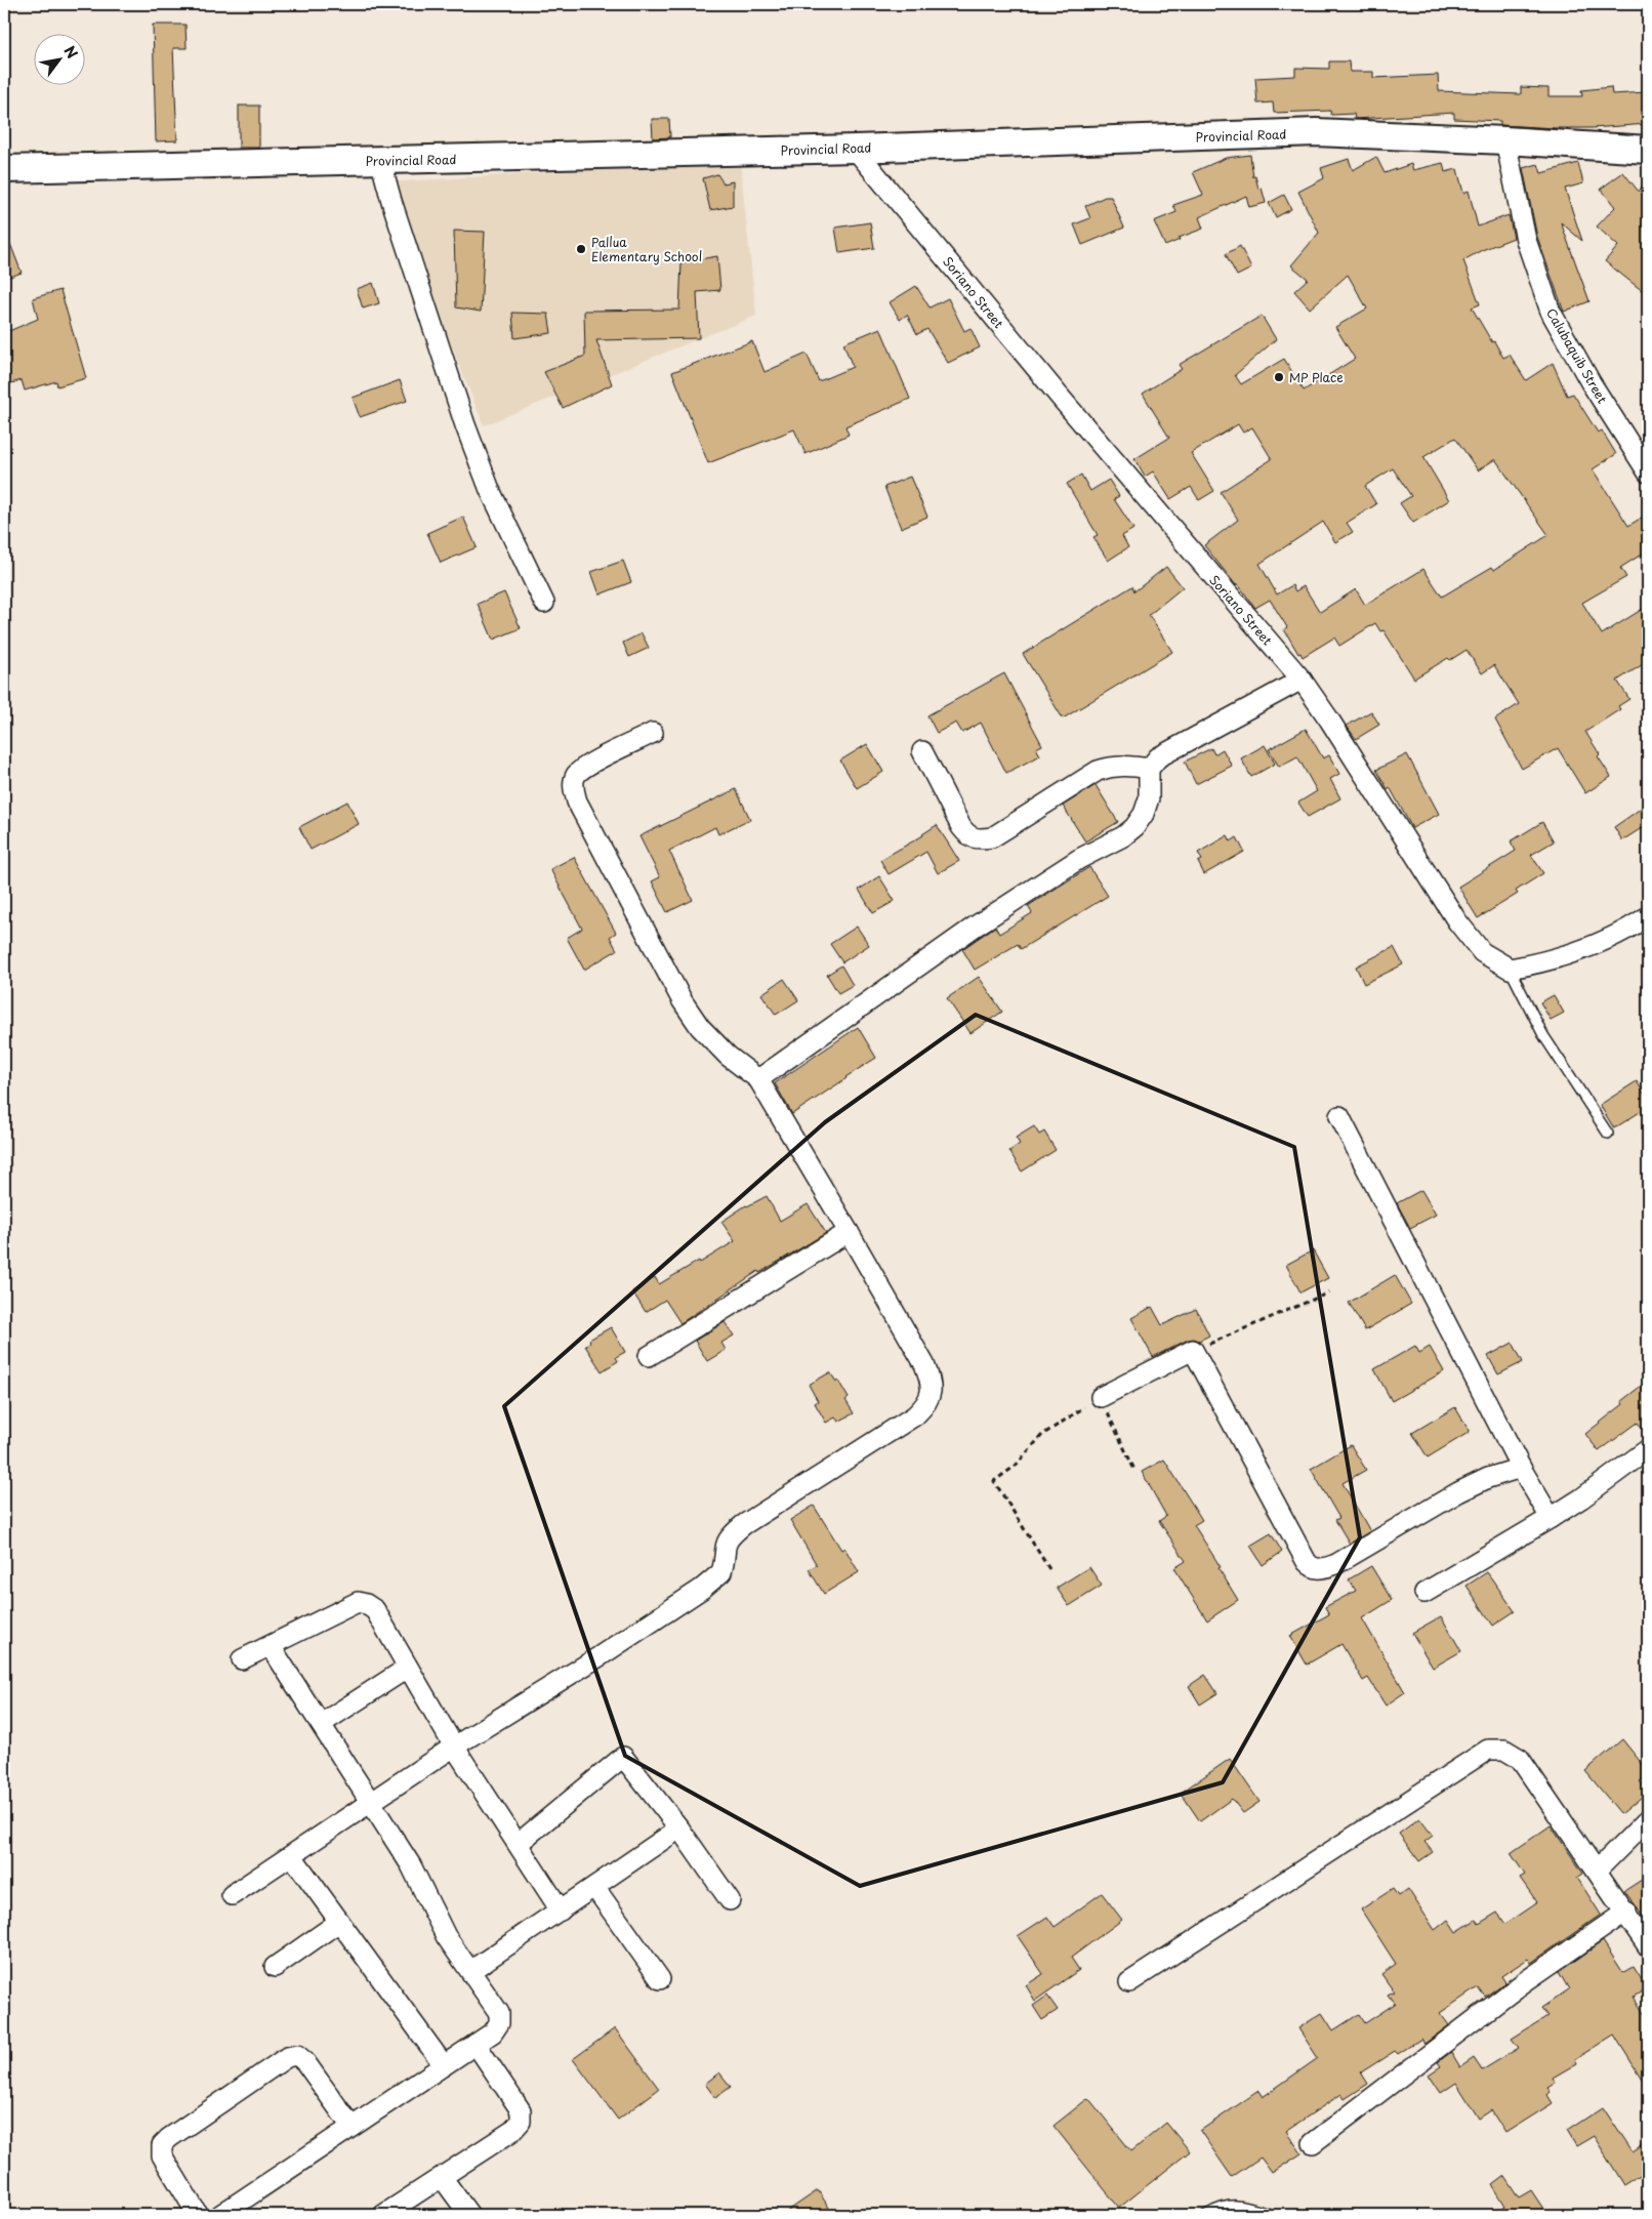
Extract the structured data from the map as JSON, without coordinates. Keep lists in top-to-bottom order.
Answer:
{
  "streets": {
    "main road": ["Provincial Road"],
    "street": ["Soriano Street", "Calubaquib Street"]
  },
  "crossings": [
    ["Provincial Road", "Soriano Street"],
    ["Provincial Road", "Calubaquib Street"]
  ],
  "places": ["Pallua Elementary School", "MP Place"],
  "north": "top right"
}
